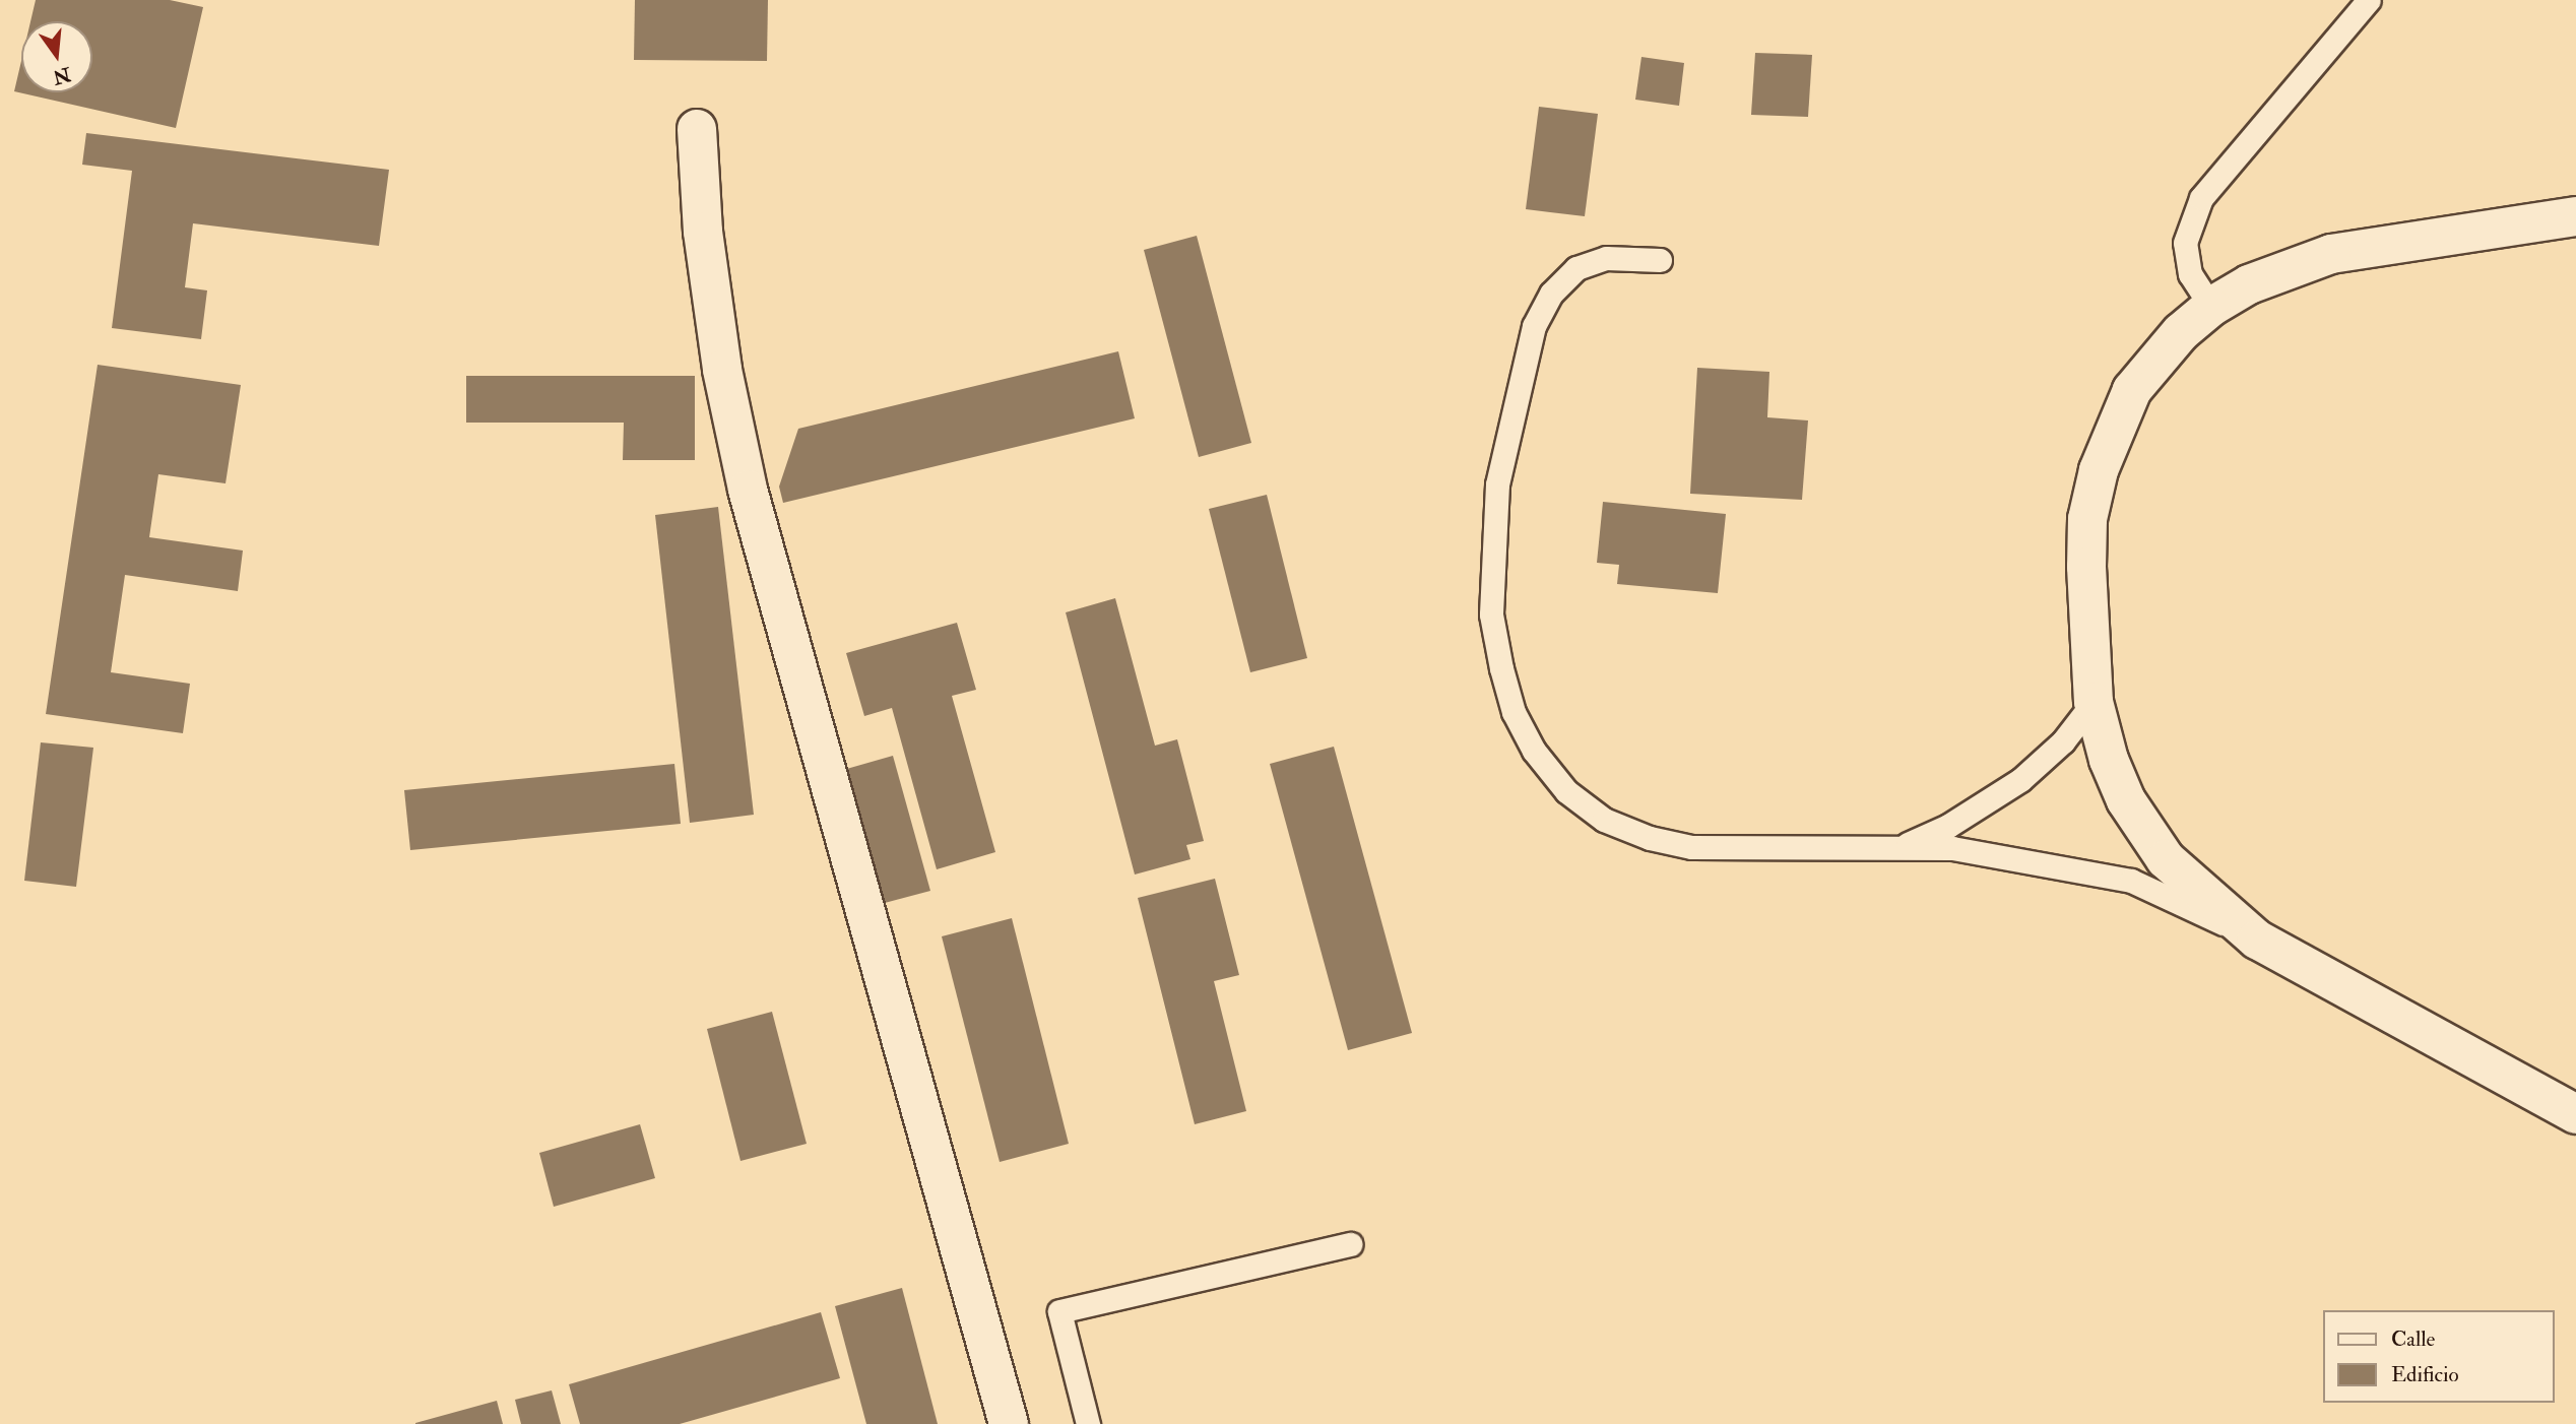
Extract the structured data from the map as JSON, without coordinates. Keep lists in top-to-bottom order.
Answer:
{
  "legend": ["Calle", "Edificio"],
  "north": "bottom"
}
